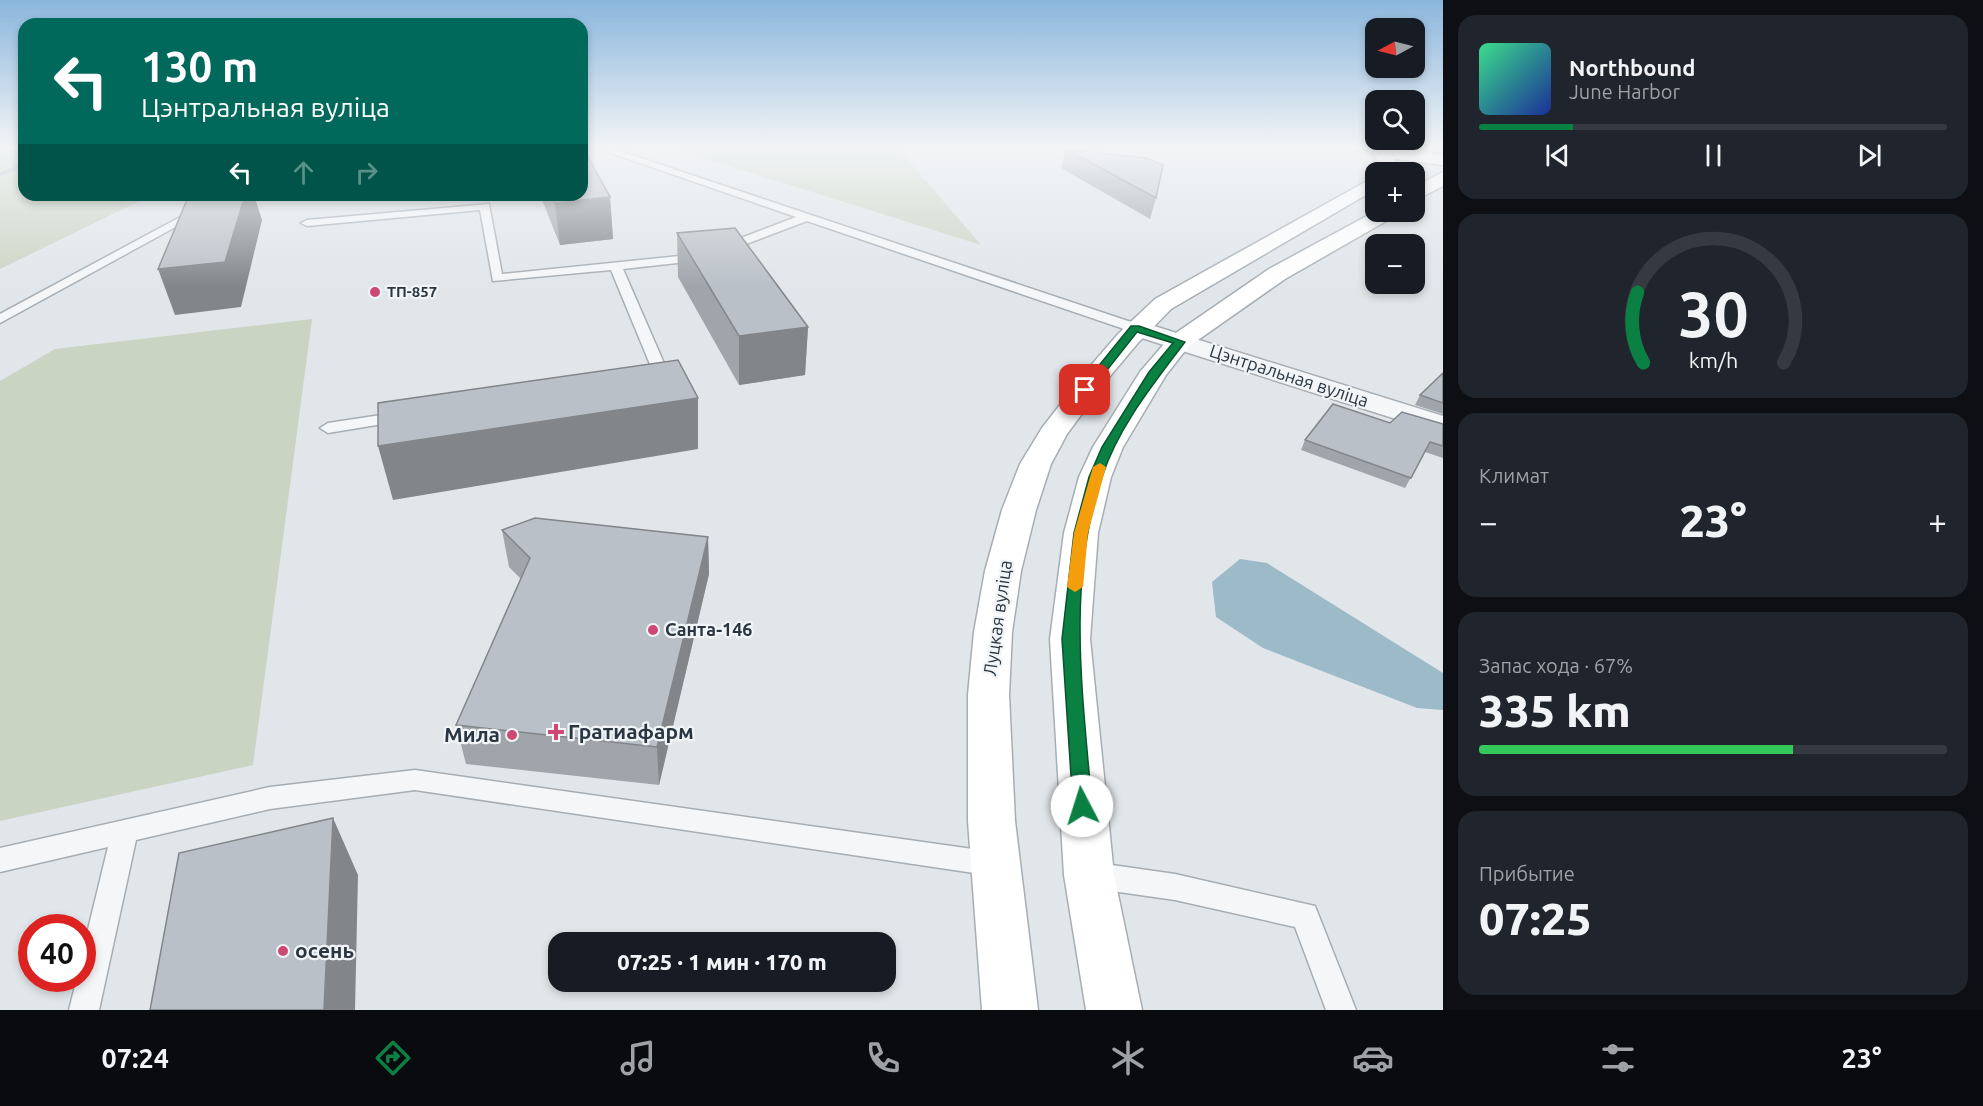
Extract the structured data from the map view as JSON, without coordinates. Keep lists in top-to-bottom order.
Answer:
{
  "streets": {
    "street": ["Цэнтральная вуліца", "Луцкая вуліца"]
  },
  "crossings": [
    ["Цэнтральная вуліца", "Луцкая вуліца"]
  ],
  "places": {
    "other": [
      "ТП-857",
      "Санта-146",
      "Мила",
      "осень"
    ],
    "health": ["Гратиафарм"]
  },
  "north": "left",
  "page": {
    "map_buttons": ["+", "−"],
    "turn": ["130 m", "Цэнтральная вуліца"],
    "song": ["Northbound", "June Harbor"],
    "tile": [
      "Климат",
      ["Запас хода · 67%", "335 km"],
      ["Прибытие", "07:25"]
    ],
    "heat": ["−", "23°", "+"],
    "limit": "40",
    "trip": "07:25 · 1 мин · 170 m",
    "tabs": ["07:24", "23°"],
    "gauge": ["30", "km/h"]
  }
}
